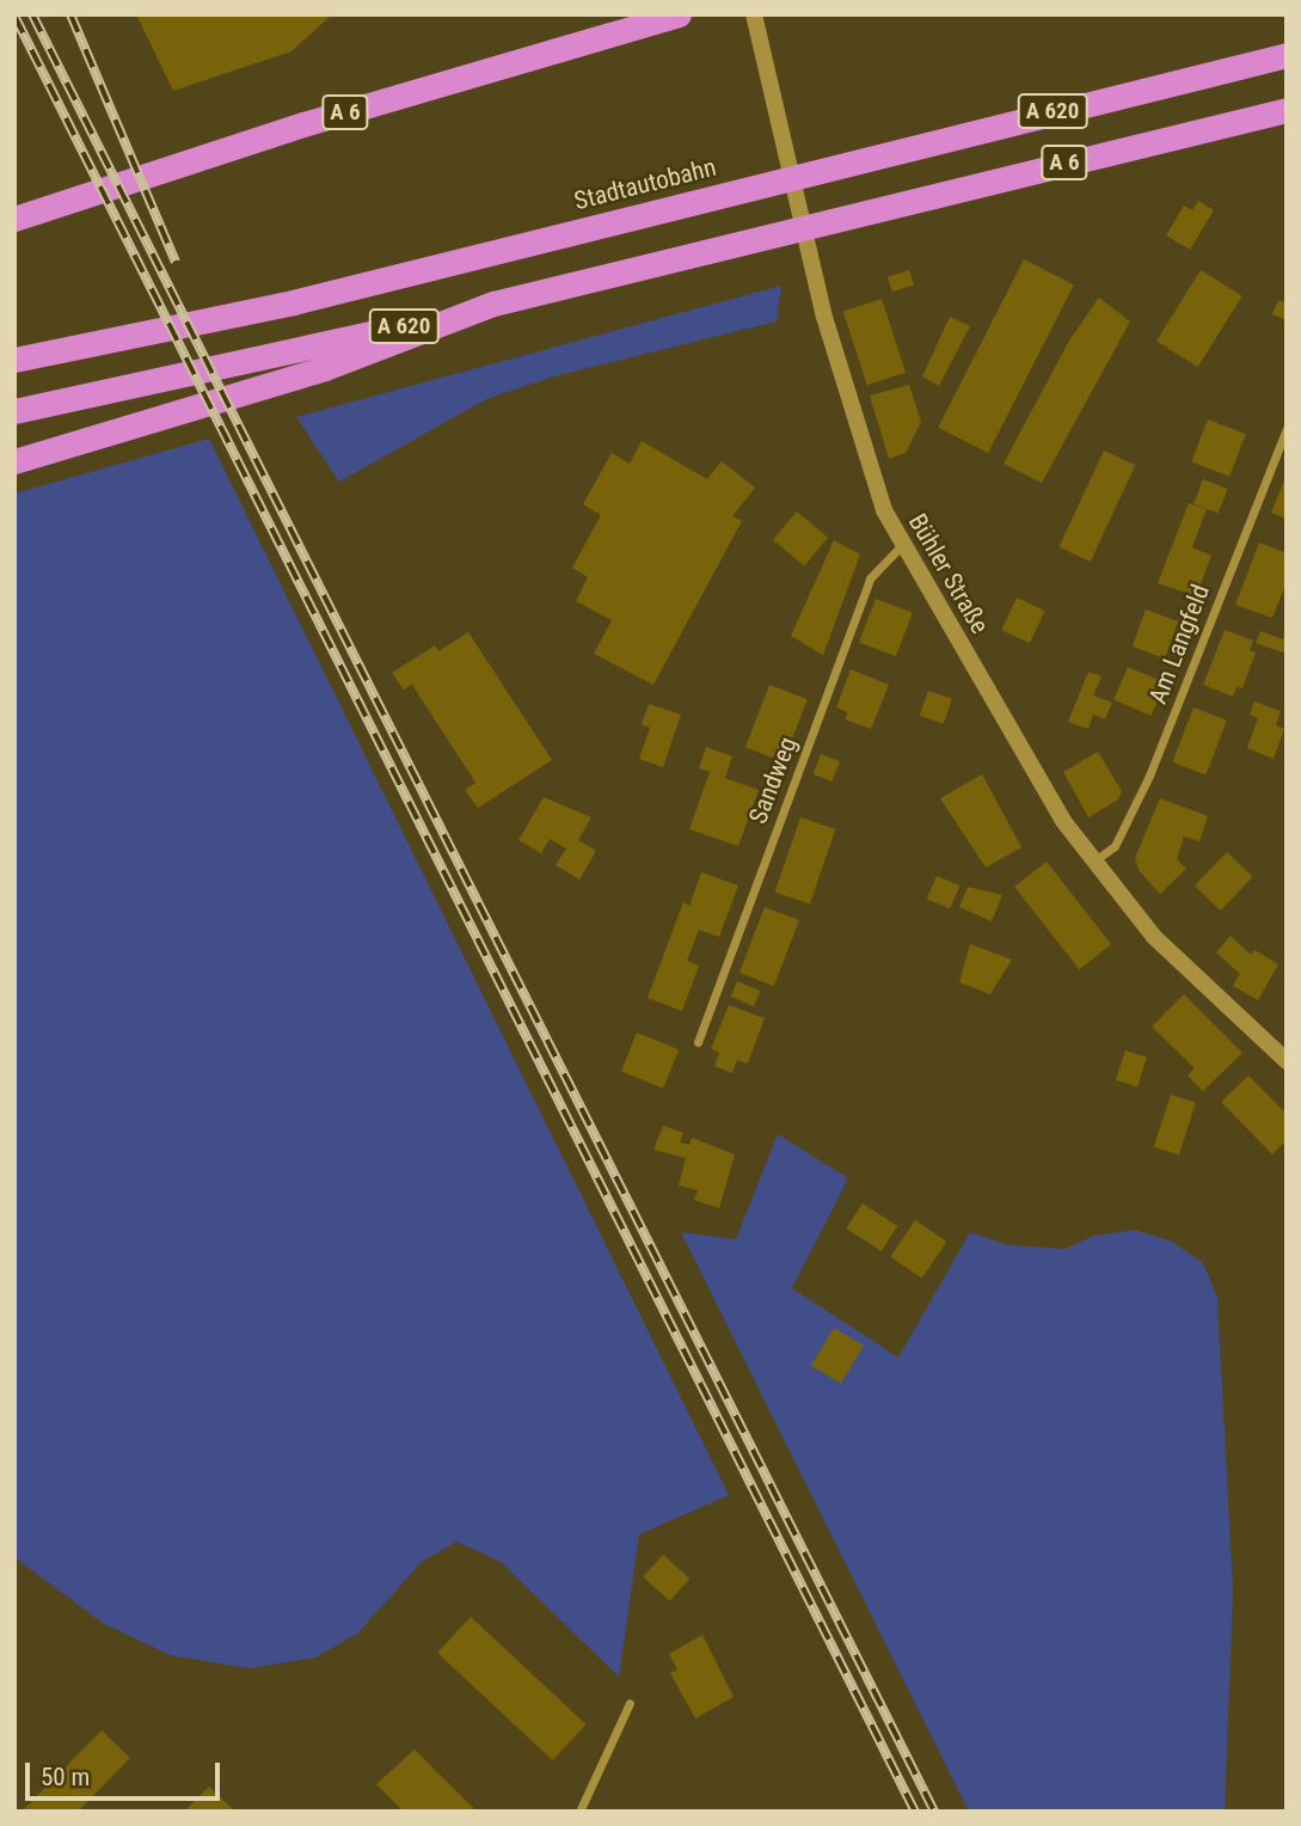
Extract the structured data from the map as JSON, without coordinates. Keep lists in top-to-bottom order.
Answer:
{
  "streets": {
    "highway": ["A 620", "A 6", "Stadtautobahn"],
    "main road": ["Bühler Straße"],
    "street": ["Am Langfeld", "Sandweg"]
  },
  "crossings": [
    ["A 620", "A 6"],
    ["Bühler Straße", "Am Langfeld"],
    ["Bühler Straße", "Sandweg"]
  ],
  "scale_bar": "50 m"
}
